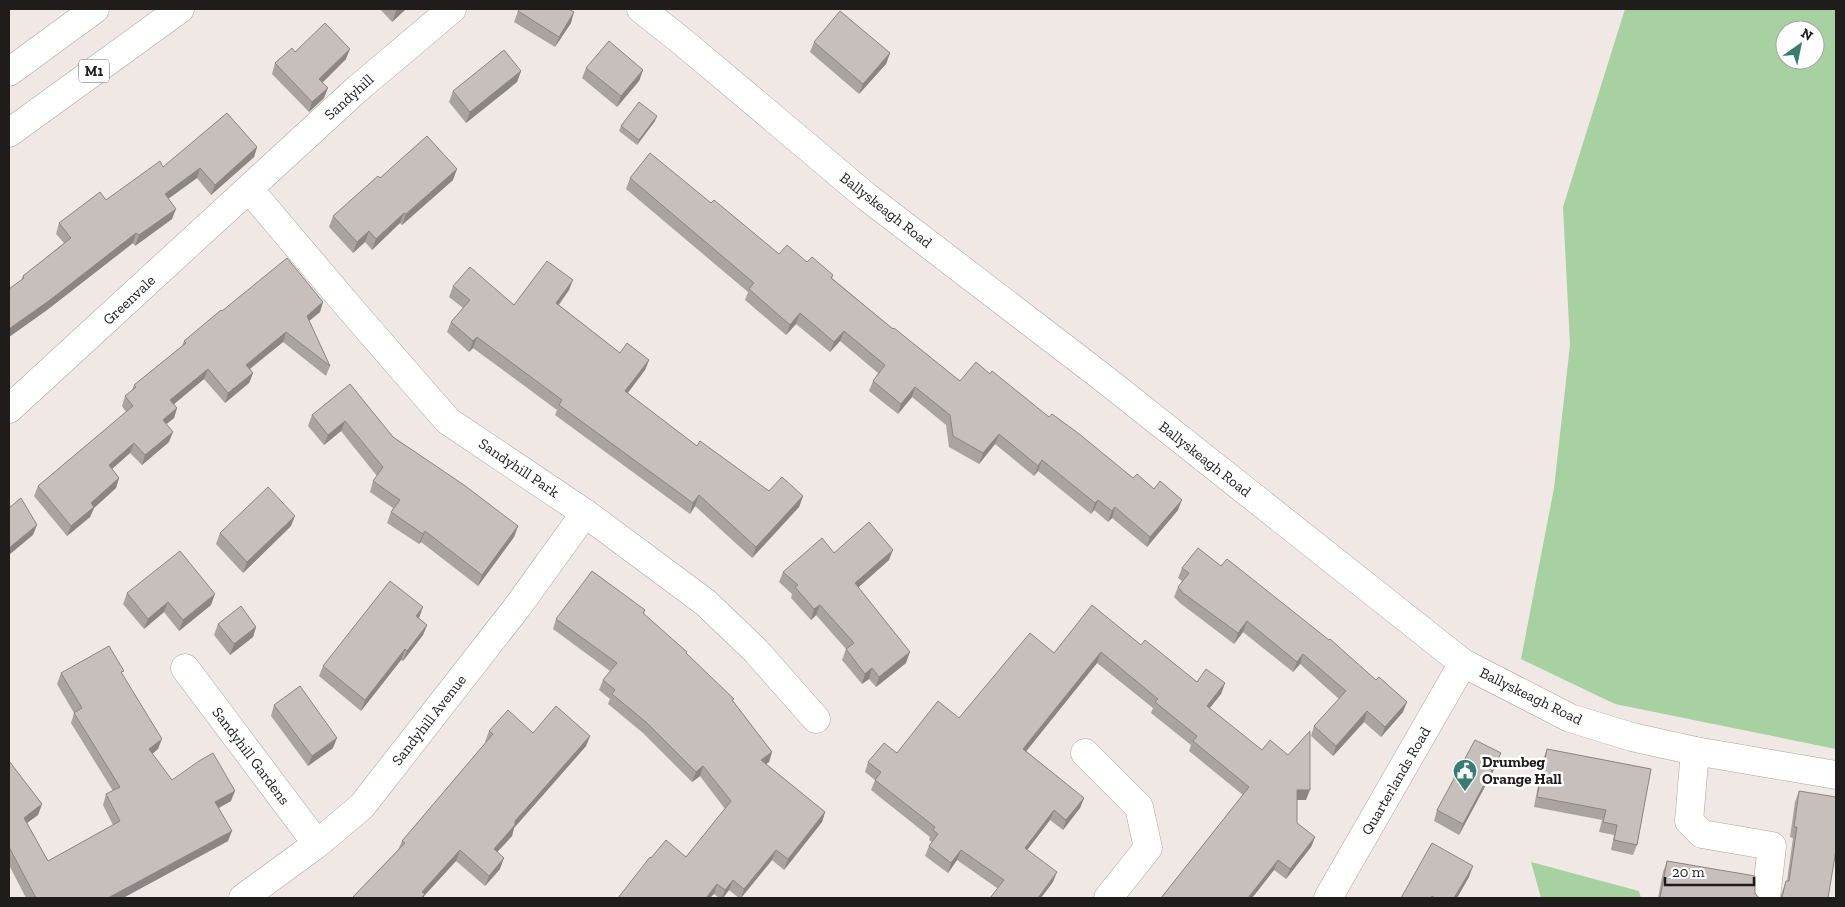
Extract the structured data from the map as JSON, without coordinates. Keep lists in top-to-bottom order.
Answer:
{
  "streets": {
    "main road": [
      "M1",
      "Sandyhill",
      "Ballyskeagh Road",
      "Greenvale",
      "Sandyhill Park",
      "Sandyhill Avenue",
      "Sandyhill Gardens",
      "Quarterlands Road"
    ]
  },
  "crossings": [
    ["Sandyhill", "Greenvale"],
    ["Sandyhill", "Sandyhill Park"],
    ["Ballyskeagh Road", "Quarterlands Road"],
    ["Greenvale", "Sandyhill Park"],
    ["Sandyhill Park", "Sandyhill Avenue"],
    ["Sandyhill Avenue", "Sandyhill Gardens"]
  ],
  "places": {
    "public building": ["Drumbeg Orange Hall"]
  },
  "scale_bar": "20 m",
  "north": "top right"
}
